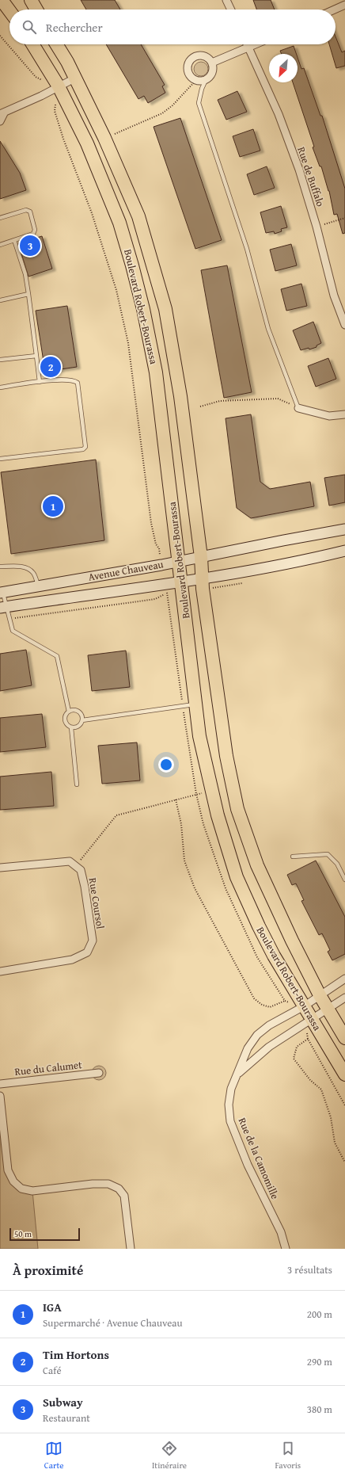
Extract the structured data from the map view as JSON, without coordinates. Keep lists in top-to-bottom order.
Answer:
{
  "streets": {
    "highway": ["Boulevard Robert-Bourassa"],
    "main road": ["Avenue Chauveau"],
    "street": [
      "Rue de Buffalo",
      "Rue Coursol",
      "Rue du Calumet",
      "Rue de la Camomille"
    ]
  },
  "crossings": [
    ["Boulevard Robert-Bourassa", "Avenue Chauveau"],
    ["Boulevard Robert-Bourassa", "Rue de la Camomille"]
  ],
  "scale_bar": "50 m",
  "north": "bottom left",
  "page": {
    "search": "Rechercher",
    "pins": ["3", "2", "1"],
    "scale": "50 m",
    "heading": ["À proximité", "3 résultats"],
    "list": [
      {
        "mark": "1",
        "name": "IGA",
        "note": "Supermarché · Avenue Chauveau",
        "value": "200 m"
      },
      {
        "mark": "2",
        "name": "Tim Hortons",
        "note": "Café",
        "value": "290 m"
      },
      {
        "mark": "3",
        "name": "Subway",
        "note": "Restaurant",
        "value": "380 m"
      }
    ],
    "nav": ["Carte", "Itinéraire", "Favoris"]
  }
}
